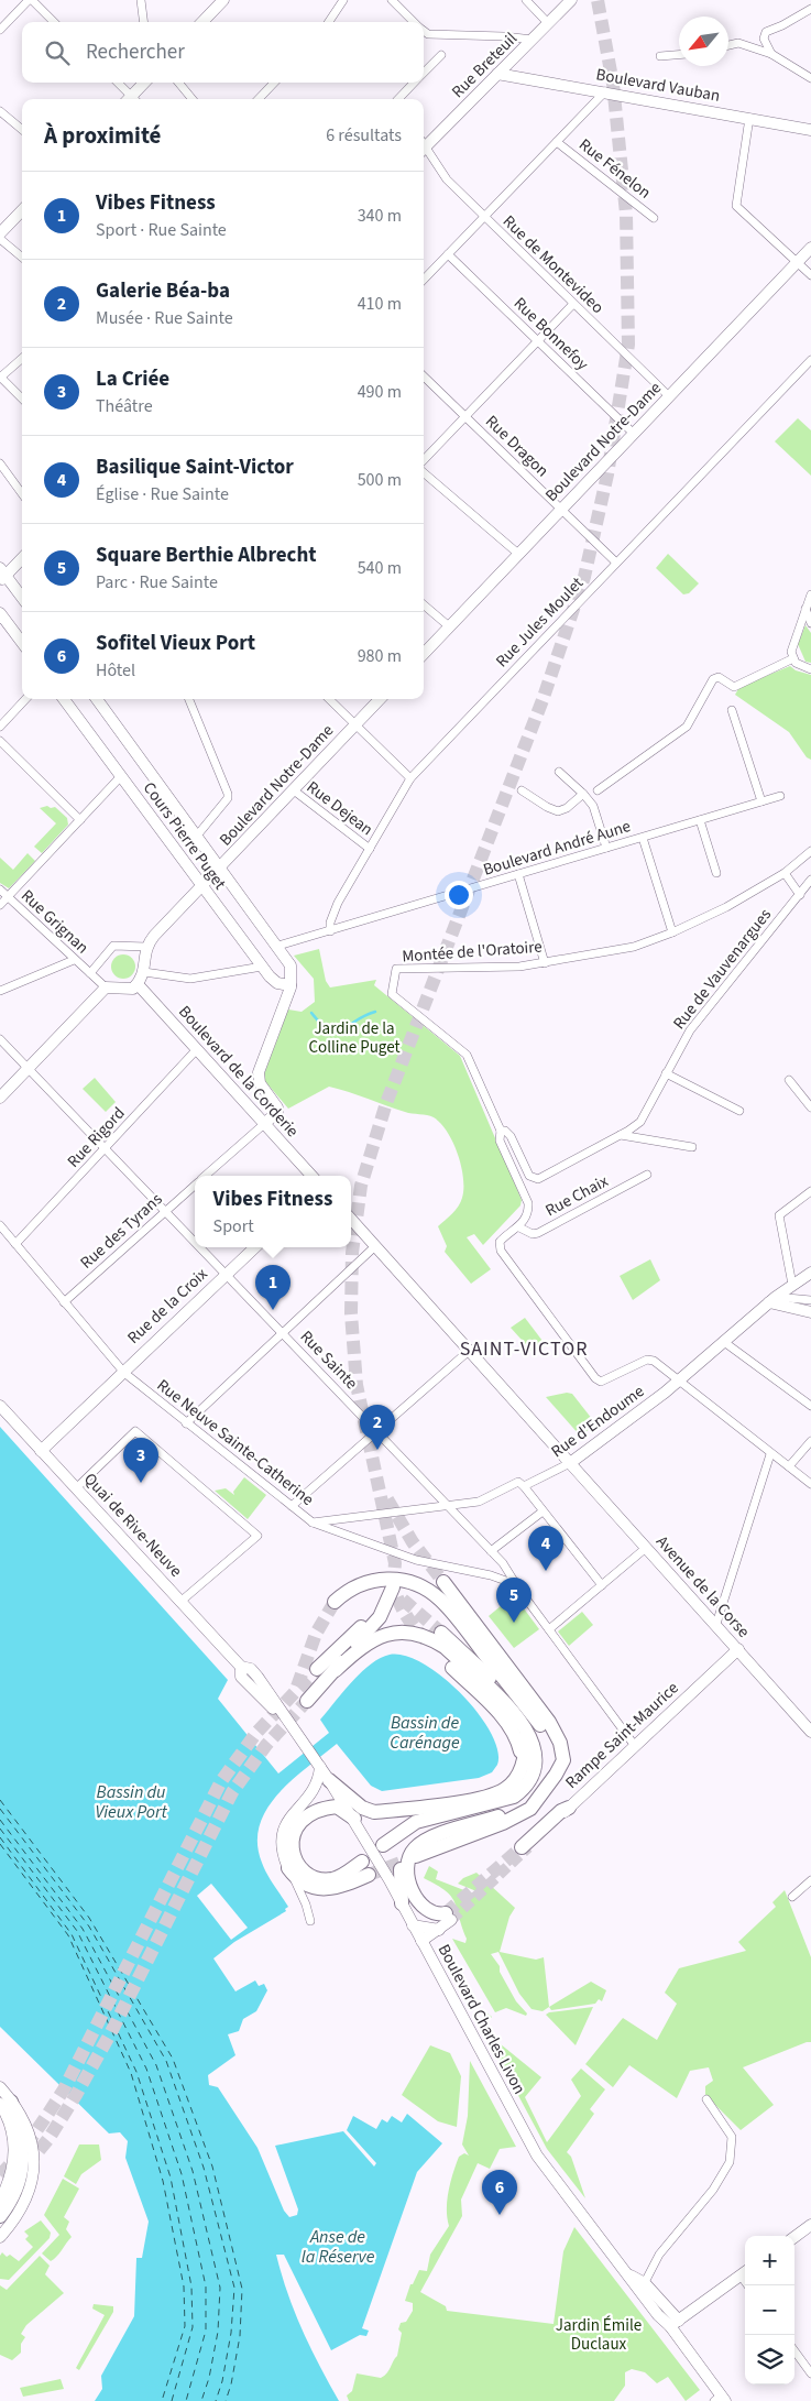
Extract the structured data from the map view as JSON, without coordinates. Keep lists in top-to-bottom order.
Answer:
{
  "streets": {
    "street": [
      "Rue Breteuil",
      "Boulevard Vauban",
      "Rue Fénelon",
      "Rue de Montevideo",
      "Rue Bonnefoy",
      "Boulevard Notre-Dame",
      "Rue Dragon",
      "Rue Jules Moulet",
      "Rue Dejean",
      "Cours Pierre Puget",
      "Boulevard André Aune",
      "Rue Grignan",
      "Montée de l'Oratoire",
      "Rue de Vauvenargues",
      "Boulevard de la Corderie",
      "Rue Rigord",
      "Rue Chaix",
      "Rue des Tyrans",
      "Rue de la Croix",
      "Rue Sainte",
      "Rue d'Endoume",
      "Rue Neuve Sainte-Catherine",
      "Quai de Rive-Neuve",
      "Avenue de la Corse",
      "Rampe Saint-Maurice",
      "Boulevard Charles Livon"
    ]
  },
  "crossings": [
    ["Rue Breteuil", "Boulevard Vauban"],
    ["Rue de Montevideo", "Boulevard Notre-Dame"],
    ["Rue Bonnefoy", "Boulevard Notre-Dame"],
    ["Boulevard Notre-Dame", "Rue Dragon"],
    ["Boulevard Notre-Dame", "Rue Dejean"],
    ["Boulevard Notre-Dame", "Cours Pierre Puget"],
    ["Rue Dragon", "Rue Jules Moulet"],
    ["Rue Jules Moulet", "Rue Dejean"],
    ["Rue Jules Moulet", "Boulevard André Aune"],
    ["Cours Pierre Puget", "Boulevard André Aune"],
    ["Cours Pierre Puget", "Boulevard de la Corderie"],
    ["Montée de l'Oratoire", "Rue de Vauvenargues"],
    ["Boulevard de la Corderie", "Rue Rigord"],
    ["Rue Rigord", "Rue Sainte"],
    ["Rue Rigord", "Rue Neuve Sainte-Catherine"],
    ["Rue des Tyrans", "Rue Sainte"],
    ["Rue des Tyrans", "Rue Neuve Sainte-Catherine"],
    ["Rue de la Croix", "Rue Sainte"],
    ["Rue de la Croix", "Rue Neuve Sainte-Catherine"],
    ["Rue de la Croix", "Quai de Rive-Neuve"],
    ["Rue Sainte", "Rue d'Endoume"],
    ["Rue Sainte", "Rue Neuve Sainte-Catherine"],
    ["Rue Sainte", "Rampe Saint-Maurice"],
    ["Rue d'Endoume", "Rue Neuve Sainte-Catherine"],
    ["Rue d'Endoume", "Avenue de la Corse"],
    ["Quai de Rive-Neuve", "Boulevard Charles Livon"],
    ["Avenue de la Corse", "Rampe Saint-Maurice"]
  ],
  "districts": ["SAINT-VICTOR"],
  "water": ["Bassin de Carénage", "Bassin du Vieux Port", "Anse de la Réserve"],
  "parks": ["Jardin de la Colline Puget", "Jardin Émile Duclaux"],
  "north": "bottom left",
  "page": {
    "search": "Rechercher",
    "heading": ["À proximité", "6 résultats"],
    "list": [
      {
        "mark": "1",
        "name": "Vibes Fitness",
        "note": "Sport · Rue Sainte",
        "value": "340 m"
      },
      {
        "mark": "2",
        "name": "Galerie Béa-ba",
        "note": "Musée · Rue Sainte",
        "value": "410 m"
      },
      {
        "mark": "3",
        "name": "La Criée",
        "note": "Théâtre",
        "value": "490 m"
      },
      {
        "mark": "4",
        "name": "Basilique Saint-Victor",
        "note": "Église · Rue Sainte",
        "value": "500 m"
      },
      {
        "mark": "5",
        "name": "Square Berthie Albrecht",
        "note": "Parc · Rue Sainte",
        "value": "540 m"
      },
      {
        "mark": "6",
        "name": "Sofitel Vieux Port",
        "note": "Hôtel",
        "value": "980 m"
      }
    ],
    "popup": ["Vibes Fitness", "Sport"],
    "pins": [
      "1",
      "2",
      "3",
      "4",
      "5",
      "6"
    ],
    "map_buttons": ["+", "−"]
  }
}
